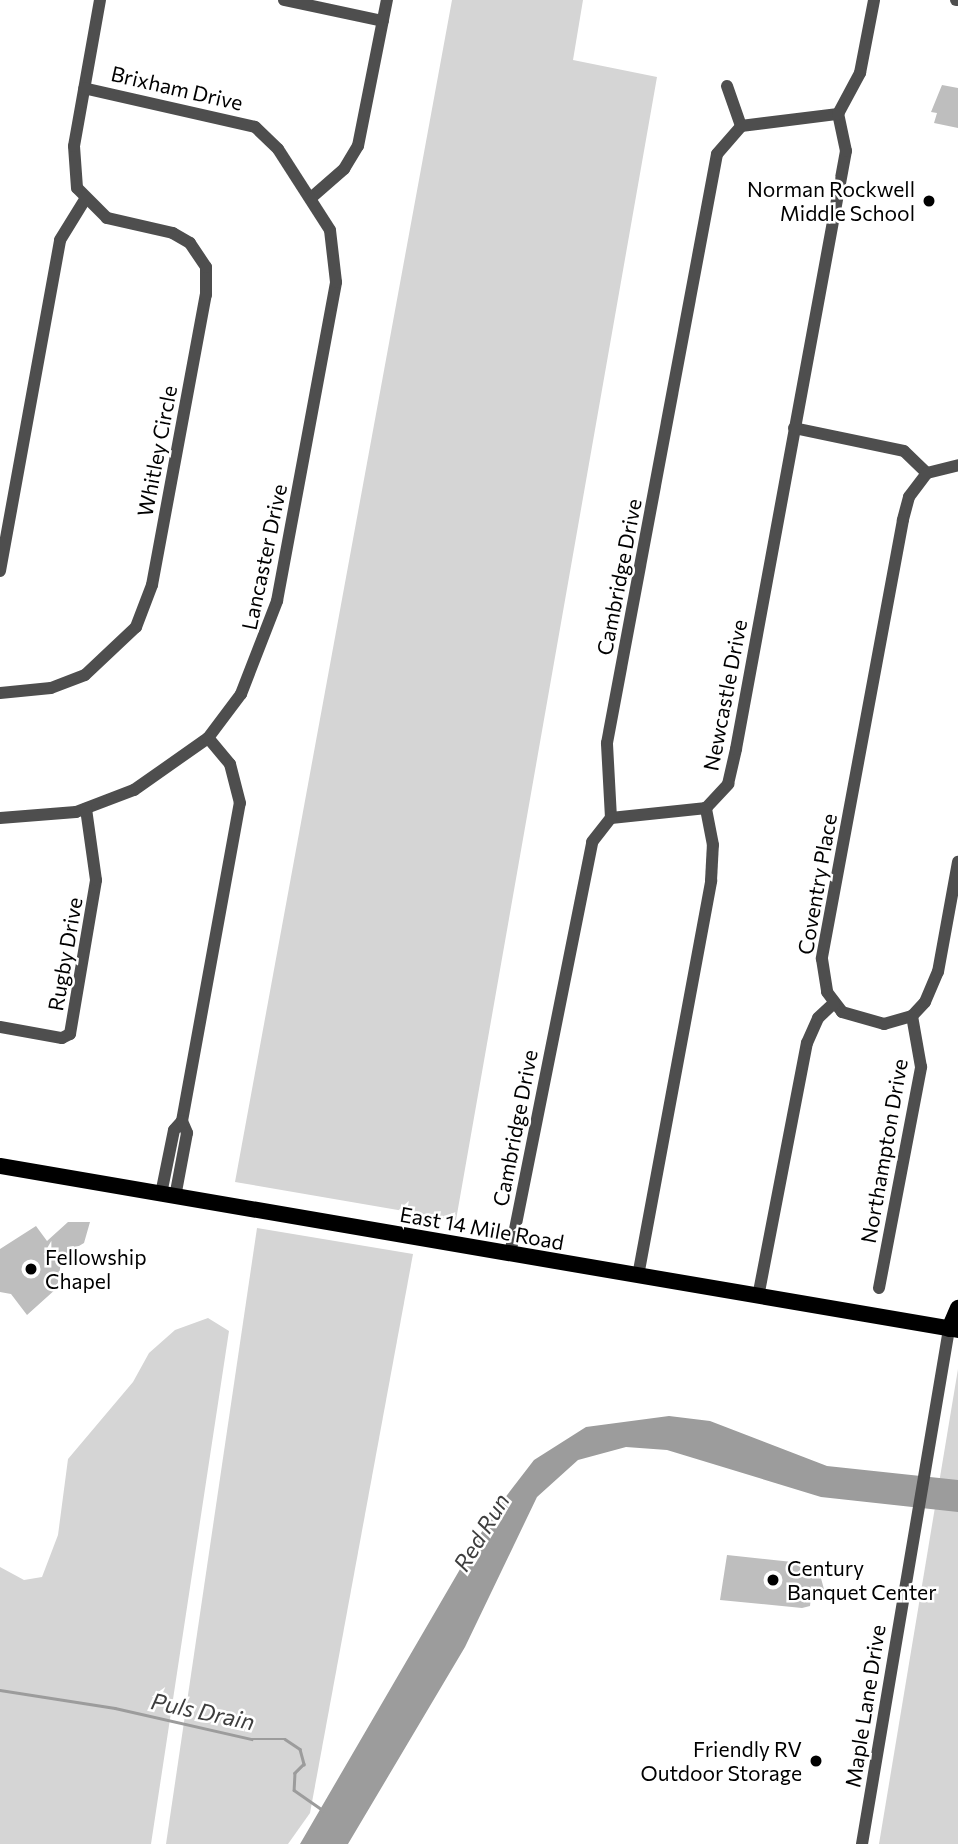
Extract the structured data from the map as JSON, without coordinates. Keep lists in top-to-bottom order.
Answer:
{
  "streets": {
    "main road": ["East 14 Mile Road"],
    "street": [
      "Brixham Drive",
      "Whitley Circle",
      "Lancaster Drive",
      "Cambridge Drive",
      "Newcastle Drive",
      "Coventry Place",
      "Rugby Drive",
      "Northampton Drive",
      "Maple Lane Drive"
    ]
  },
  "crossings": [
    ["Brixham Drive", "Lancaster Drive"],
    ["Lancaster Drive", "Rugby Drive"],
    ["Cambridge Drive", "East 14 Mile Road"],
    ["East 14 Mile Road", "Maple Lane Drive"]
  ],
  "water": ["Red Run", "Puls Drain"],
  "places": [
    "Norman Rockwell Middle School",
    "Fellowship Chapel",
    "Century Banquet Center",
    "Friendly RV Outdoor Storage"
  ]
}
